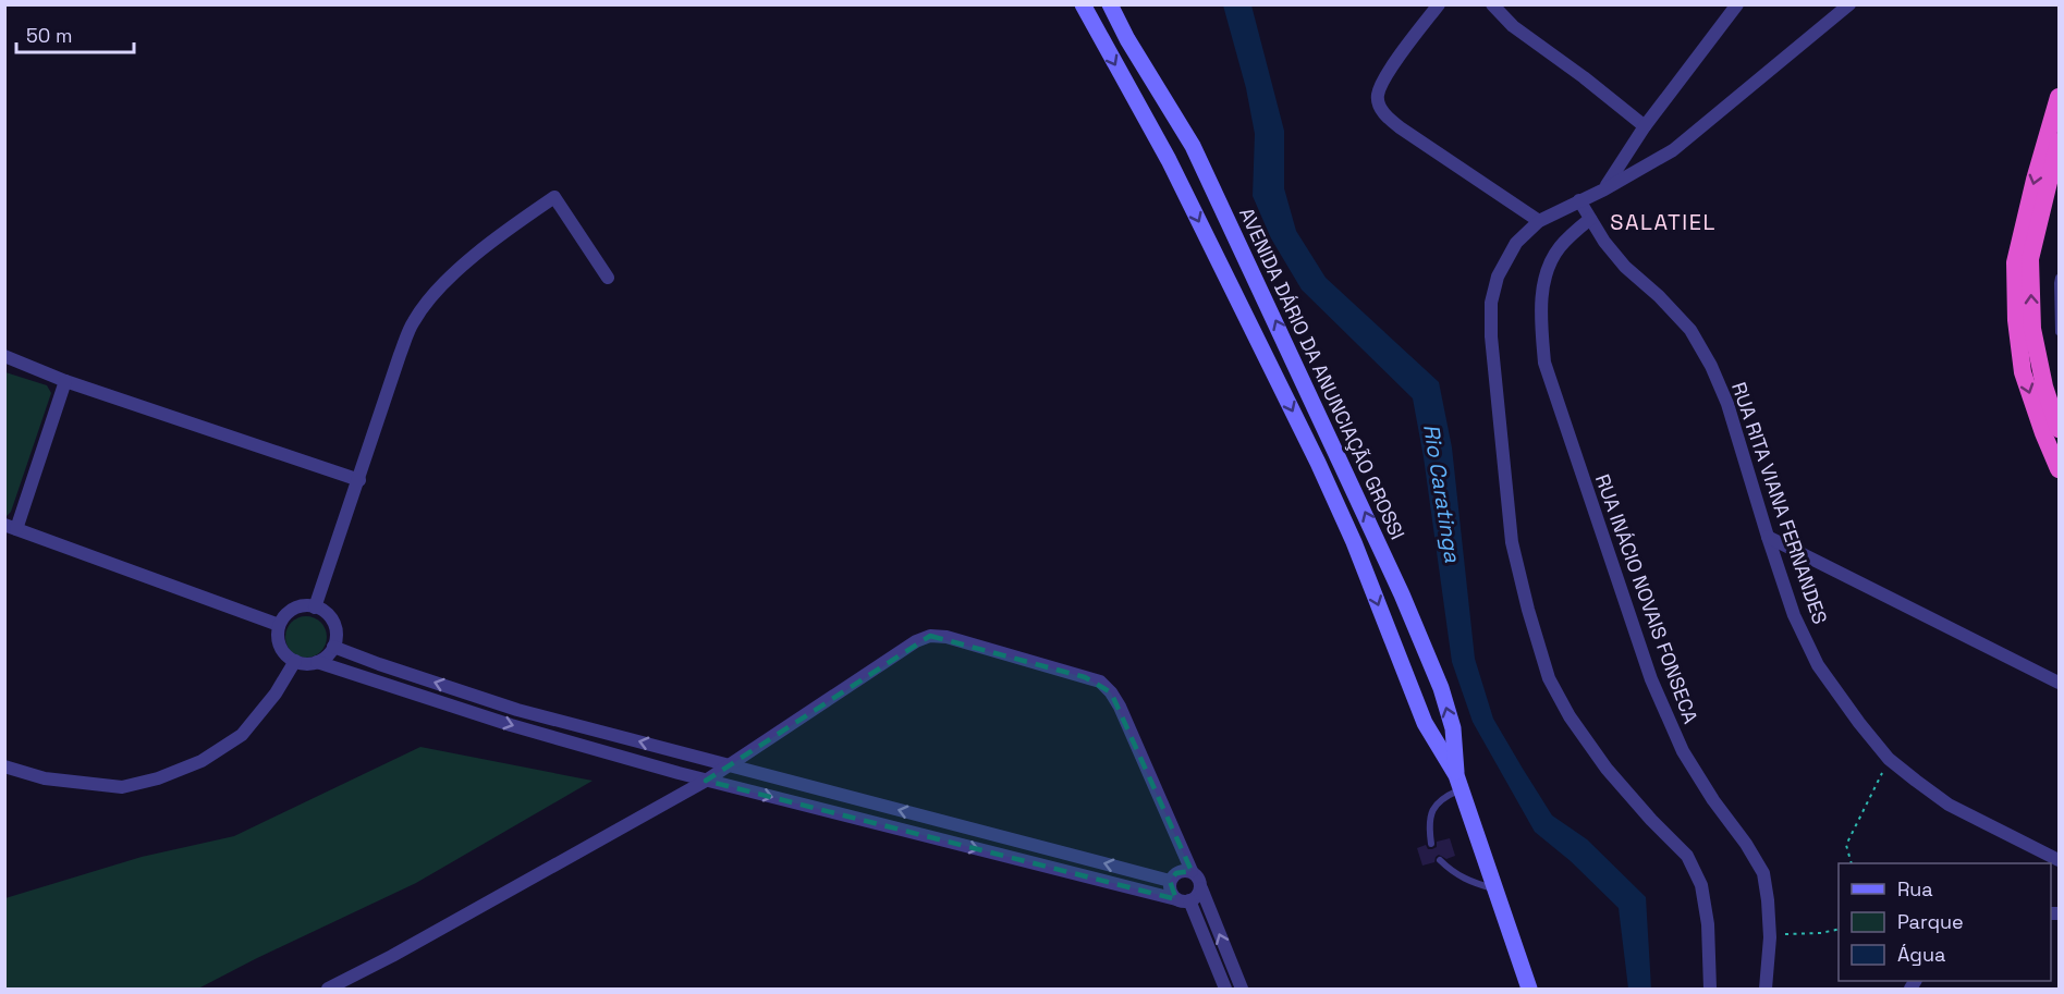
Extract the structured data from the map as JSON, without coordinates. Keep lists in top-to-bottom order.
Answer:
{
  "streets": {
    "main road": ["AVENIDA DÁRIO DA ANUNCIAÇÃO GROSSI"],
    "street": ["RUA RITA VIANA FERNANDES", "RUA INÁCIO NOVAIS FONSECA"]
  },
  "crossings": [
    ["RUA RITA VIANA FERNANDES", "RUA INÁCIO NOVAIS FONSECA"]
  ],
  "districts": ["SALATIEL"],
  "water": ["Rio Caratinga"],
  "legend": ["Rua", "Parque", "Água"],
  "scale_bar": "50 m"
}
